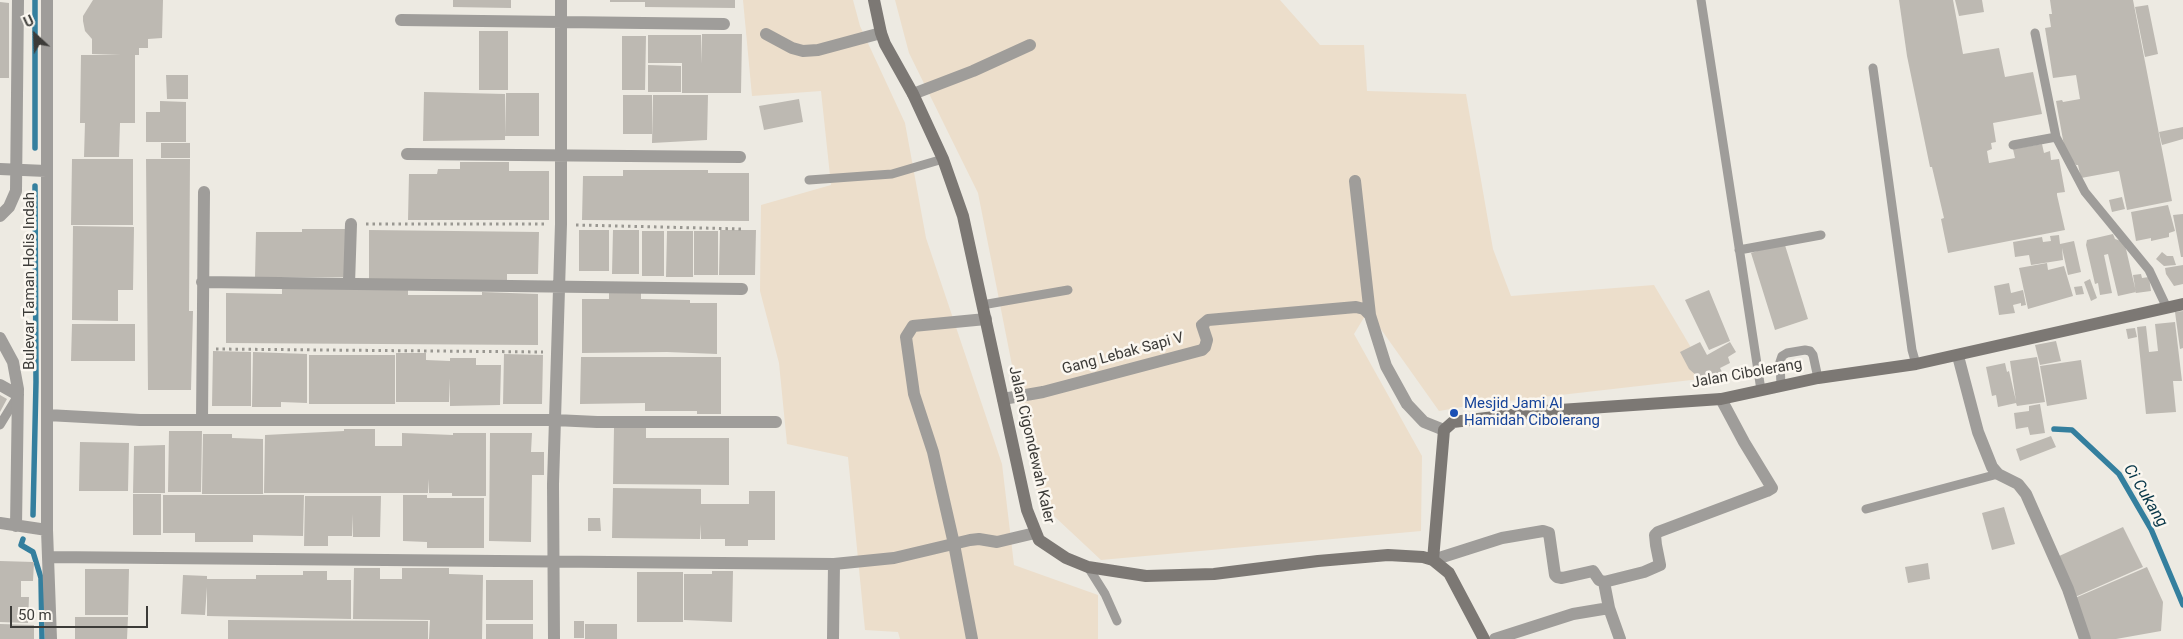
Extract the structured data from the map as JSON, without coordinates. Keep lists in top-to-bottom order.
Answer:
{
  "streets": {
    "main road": ["Jalan Cibolerang", "Jalan Cigondewah Kaler"],
    "street": ["Bulevar Taman Holis Indah", "Gang Lebak Sapi V"]
  },
  "crossings": [
    ["Gang Lebak Sapi V", "Jalan Cigondewah Kaler"]
  ],
  "water": ["Ci Cukang"],
  "places": ["Mesjid Jami Al Hamidah Cibolerang"],
  "scale_bar": "50 m",
  "north": "top left"
}
